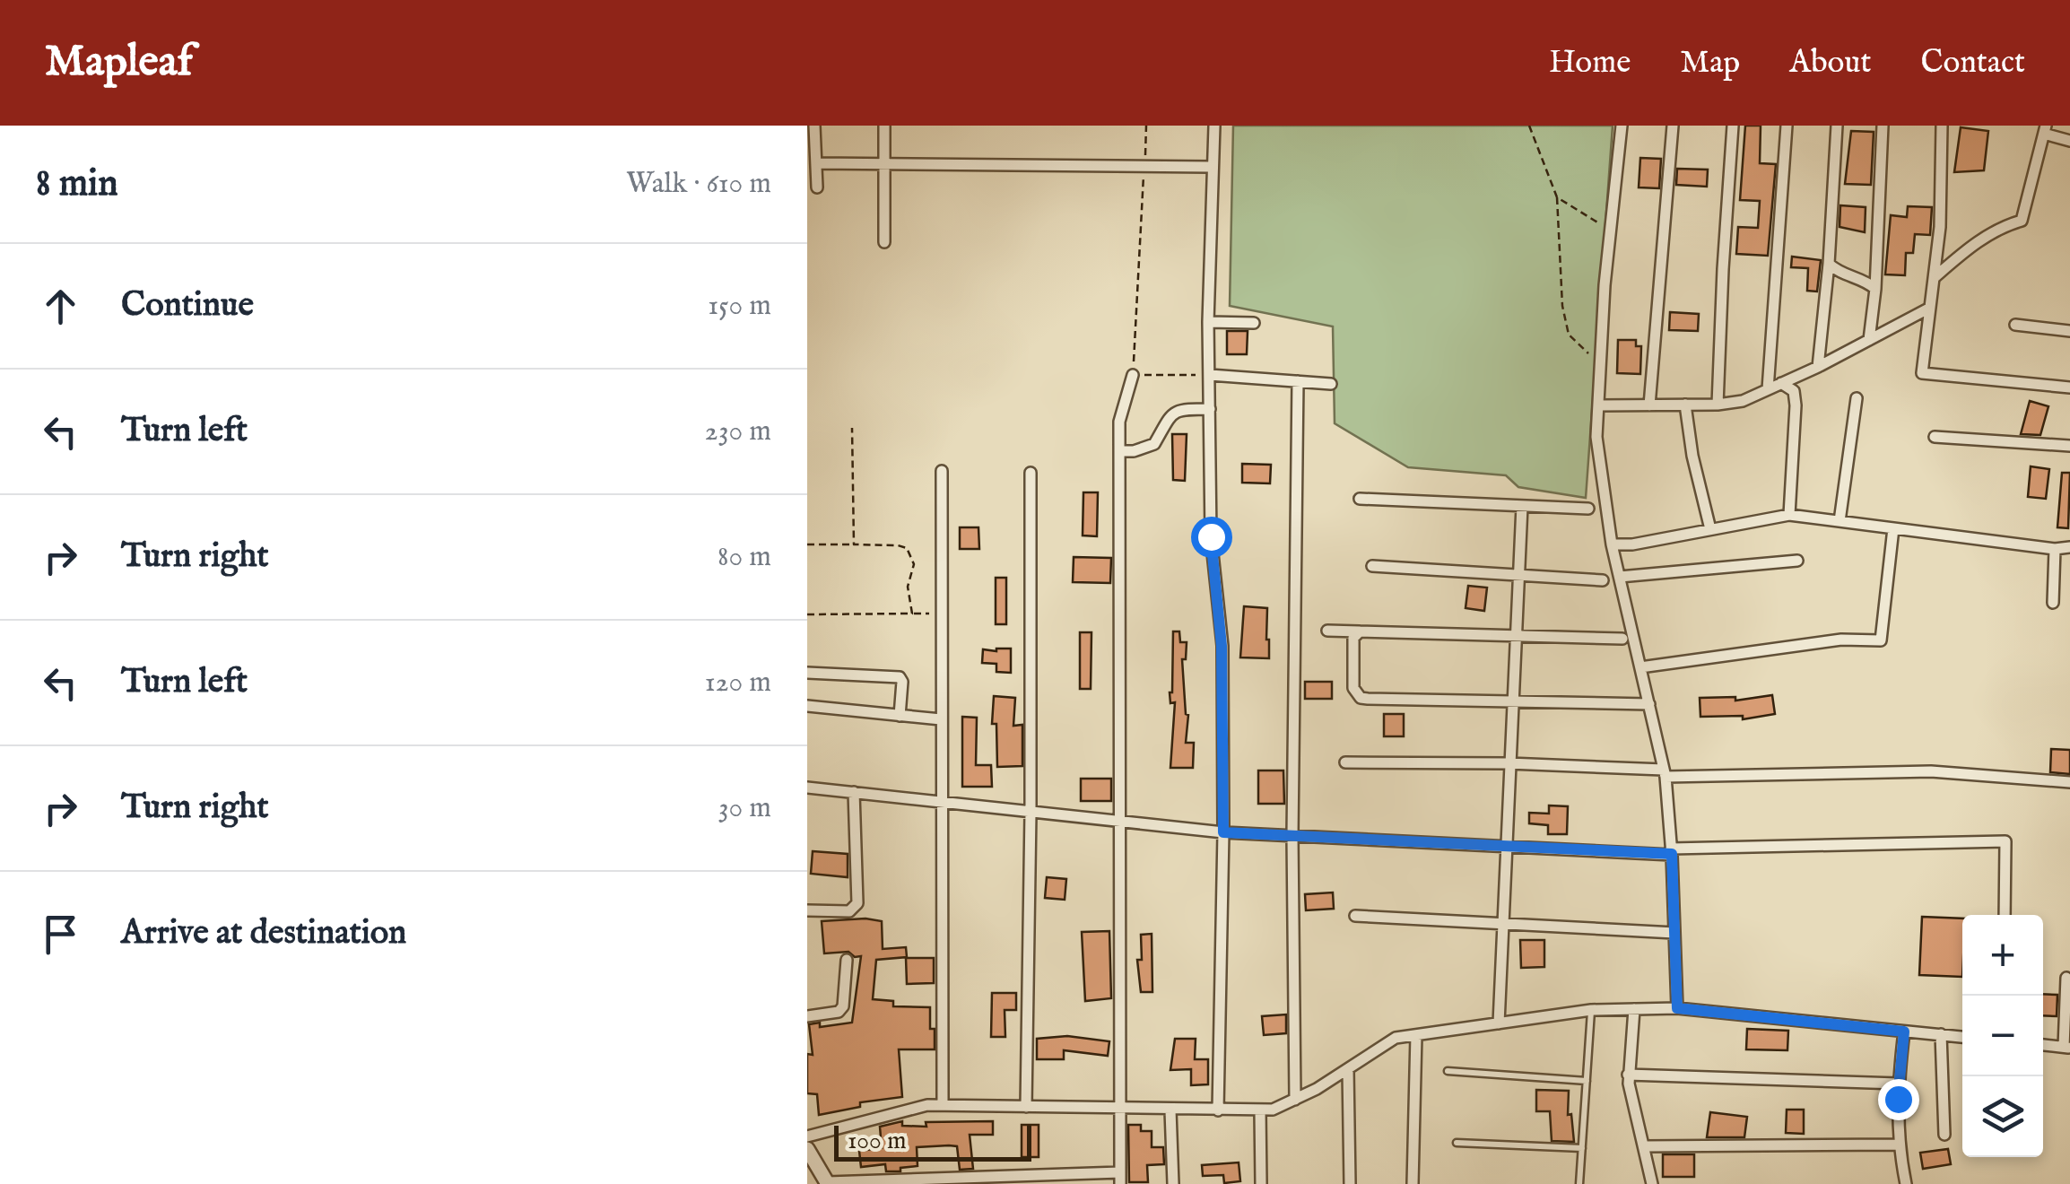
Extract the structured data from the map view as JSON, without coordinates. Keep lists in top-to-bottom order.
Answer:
{
  "scale_bar": "100 m",
  "page": {
    "header": "Mapleaf",
    "nav": [
      "Home",
      "Map",
      "About",
      "Contact"
    ],
    "heading": ["8 min", "Walk · 610 m"],
    "list": [
      ["Continue", "150 m"],
      ["Turn left", "230 m"],
      ["Turn right", "80 m"],
      ["Turn left", "120 m"],
      ["Turn right", "30 m"],
      "Arrive at destination"
    ],
    "map_buttons": ["+", "−"],
    "scale": "100 m"
  }
}
